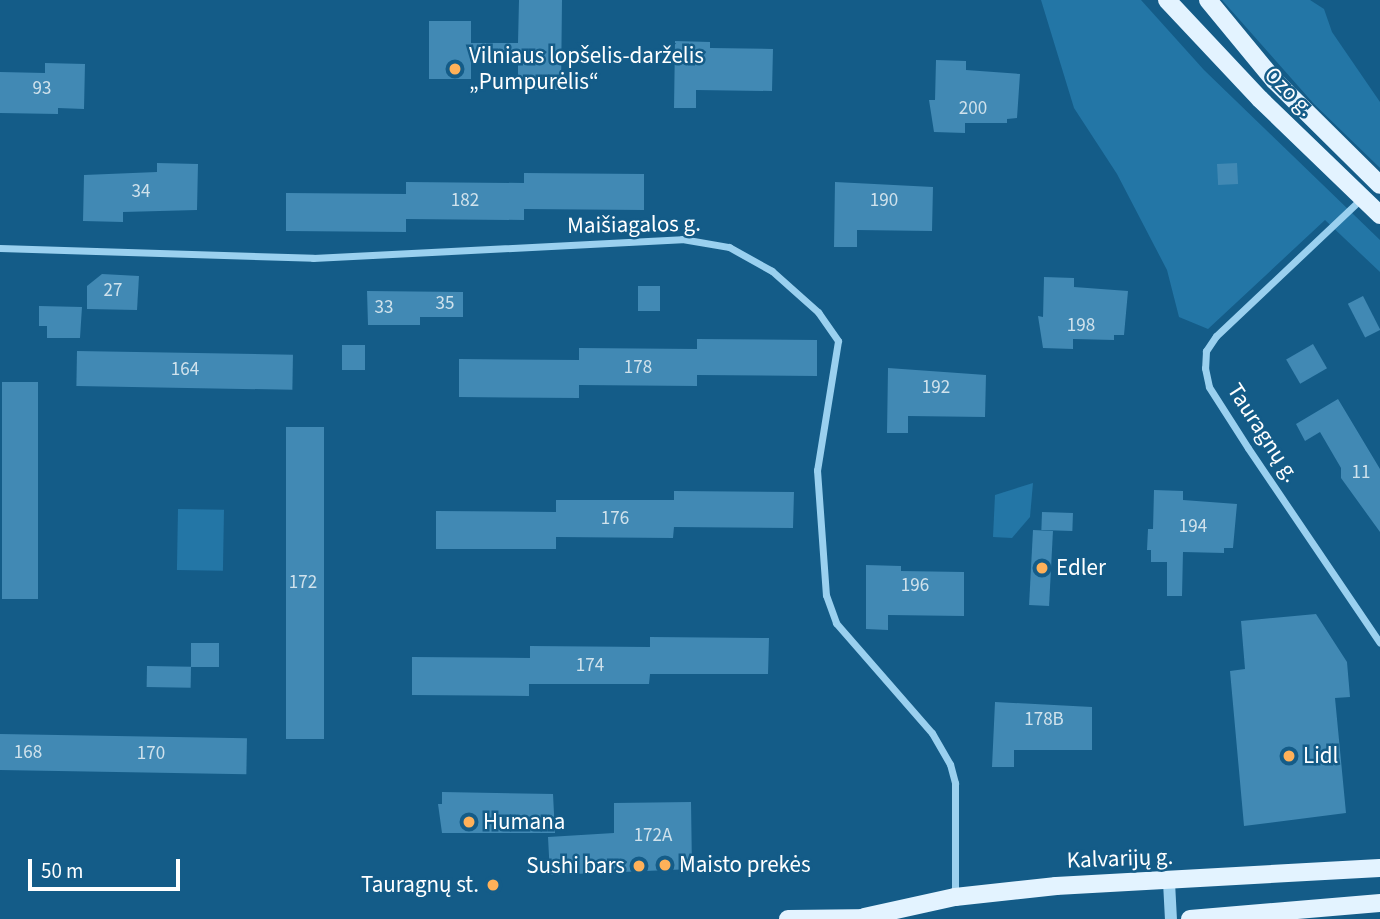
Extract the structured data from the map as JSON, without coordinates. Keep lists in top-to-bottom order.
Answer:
{
  "streets": {
    "main road": ["Ozo g.", "Kalvarijų g."],
    "street": ["Maišiagalos g.", "Tauragnų g."]
  },
  "crossings": [
    ["Ozo g.", "Tauragnų g."],
    ["Maišiagalos g.", "Kalvarijų g."]
  ],
  "places": [
    "Vilniaus lopšelis-darželis „Pumpurėlis“",
    "Edler",
    "Lidl",
    "Humana",
    "Maisto prekės",
    "Sushi bars",
    "Tauragnų st."
  ],
  "house_numbers": [
    "93",
    "200",
    "34",
    "182",
    "190",
    "27",
    "35",
    "33",
    "198",
    "178",
    "164",
    "192",
    "11",
    "176",
    "194",
    "172",
    "196",
    "174",
    "178B",
    "168",
    "170",
    "172A"
  ],
  "scale_bar": "50 m"
}
